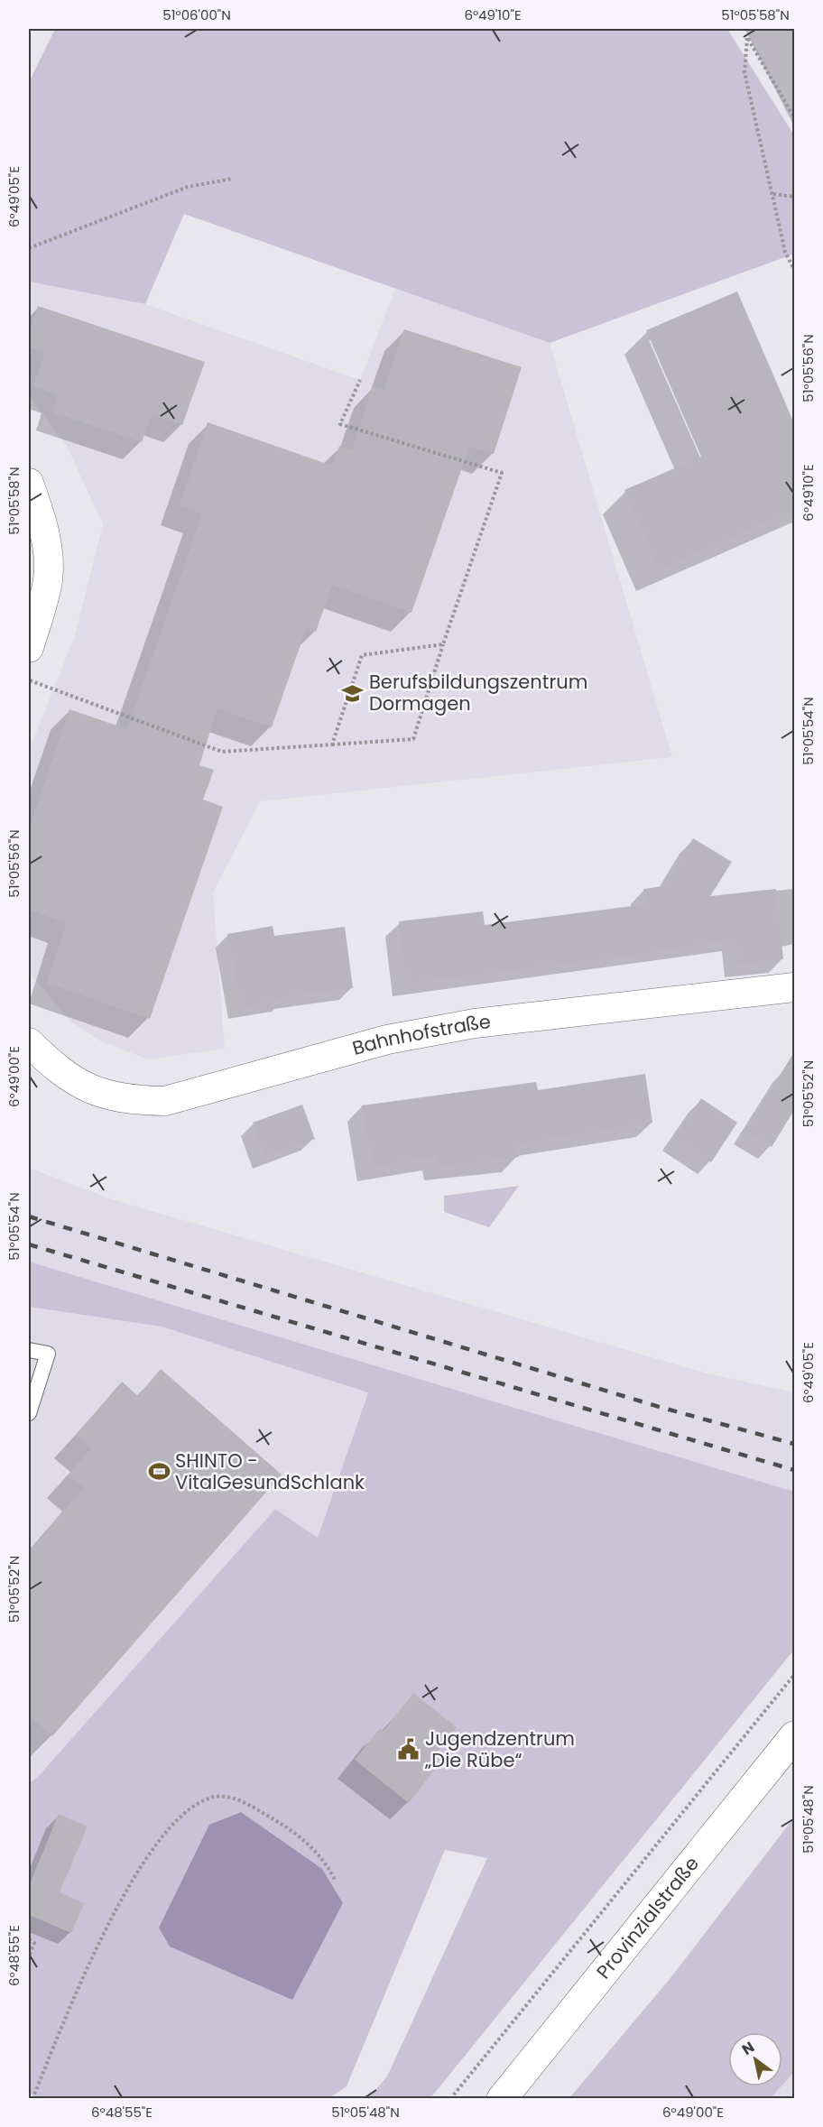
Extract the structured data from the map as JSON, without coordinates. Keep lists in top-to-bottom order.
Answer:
{
  "streets": {
    "main road": ["Provinzialstraße"],
    "street": ["Bahnhofstraße"]
  },
  "places": {
    "school or university": ["Berufsbildungszentrum Dormagen"],
    "sports": ["SHINTO - VitalGesundSchlank"],
    "public building": ["Jugendzentrum „Die Rübe“"]
  },
  "north": "top left",
  "coordinates": [
    "51°06'00\"N",
    "6°49'10\"E",
    "51°05'58\"N",
    "6°49'05\"E",
    "51°05'56\"N",
    "51°05'54\"N",
    "6°49'00\"E",
    "51°05'52\"N",
    "51°05'48\"N",
    "6°48'55\"E"
  ]
}
